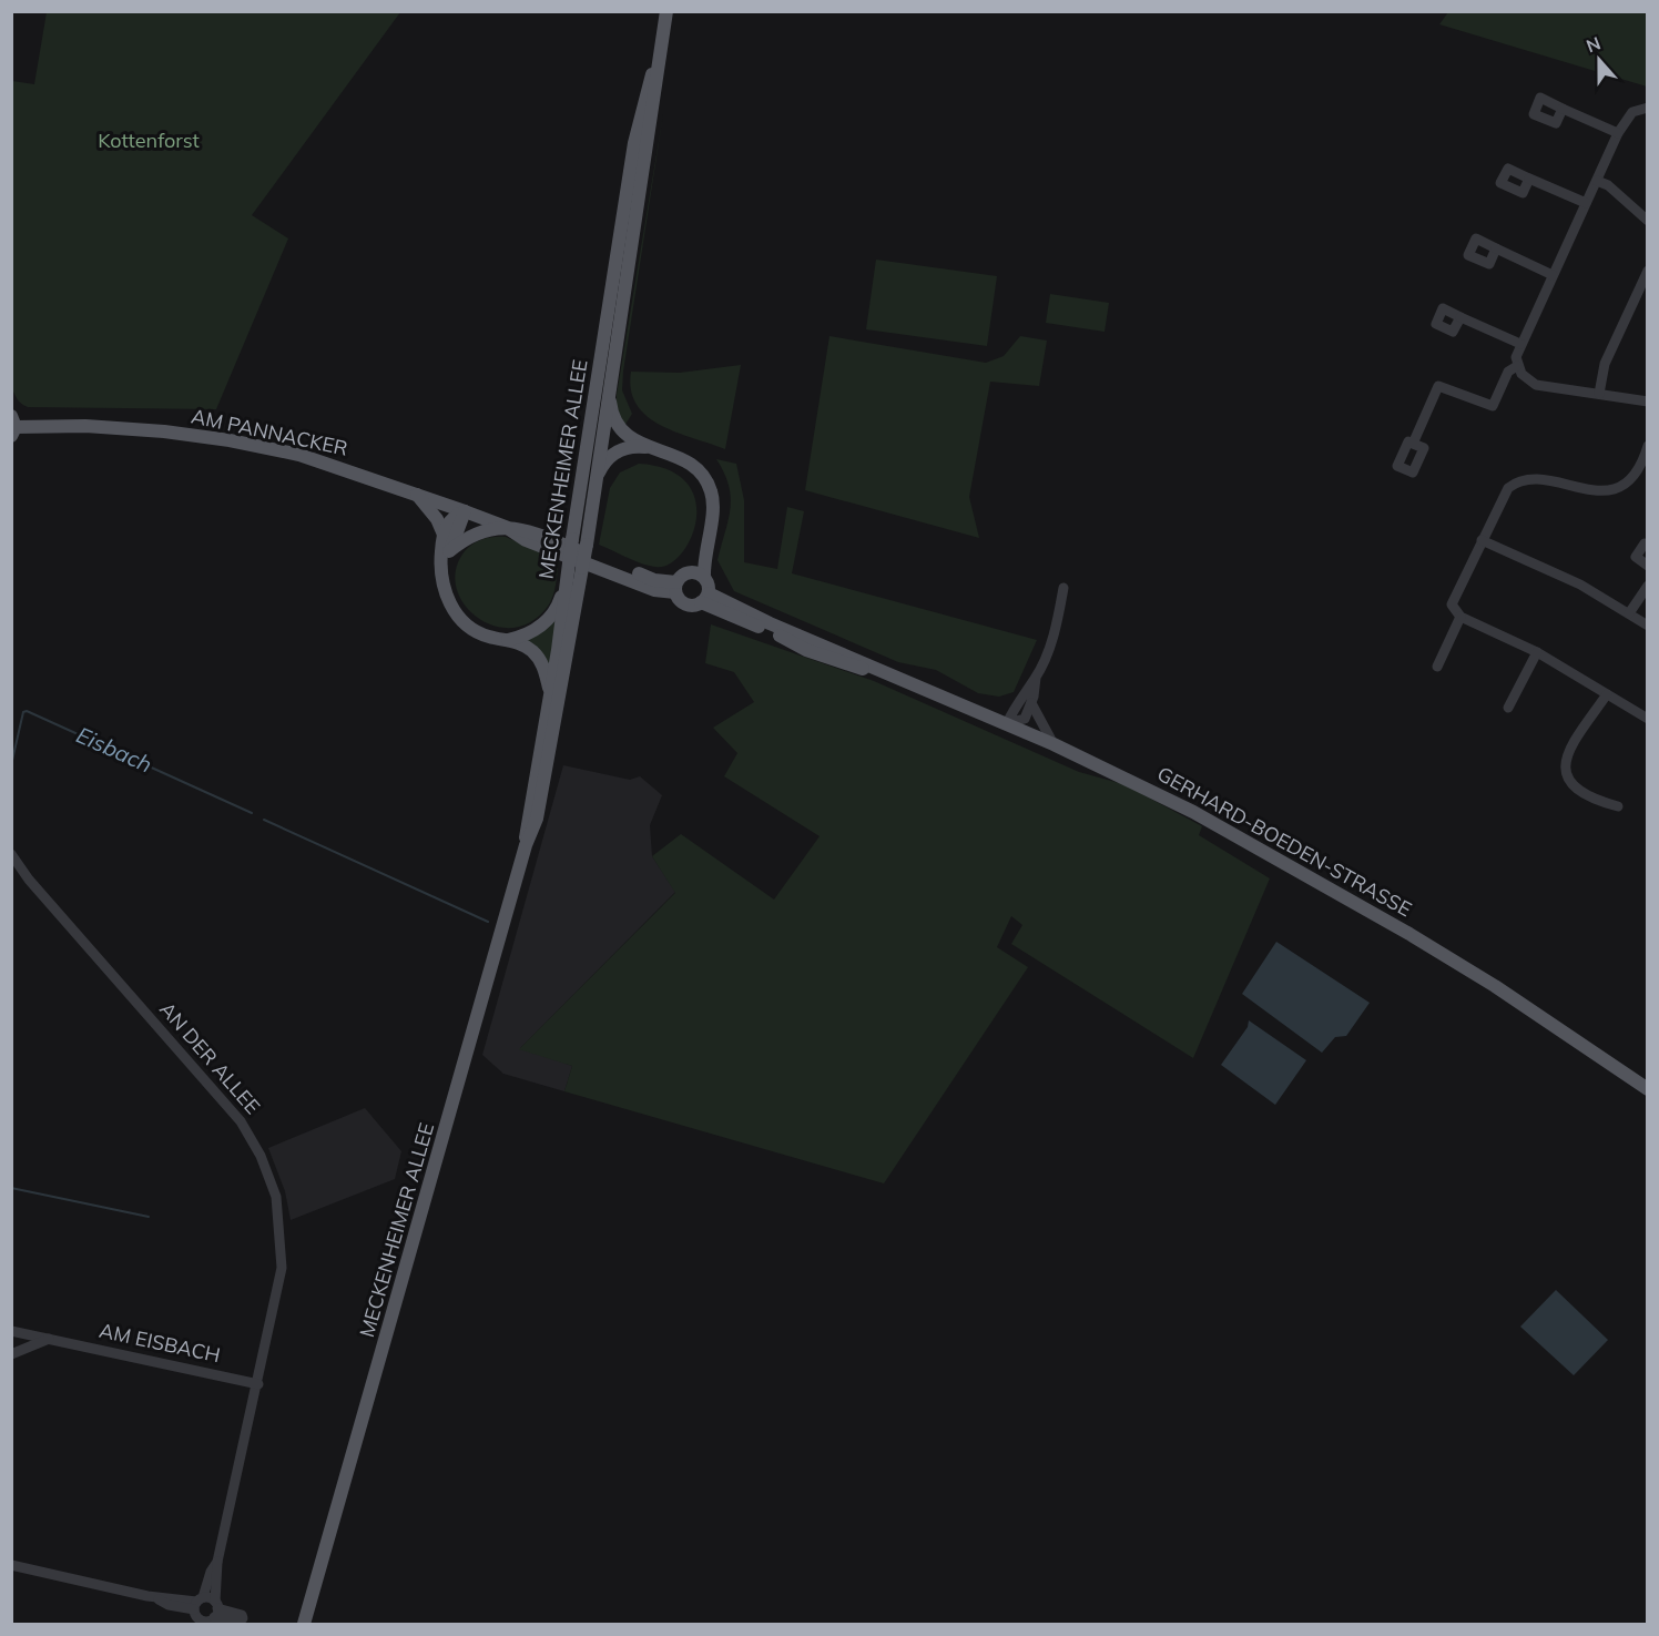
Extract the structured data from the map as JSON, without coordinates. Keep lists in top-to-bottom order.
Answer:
{
  "streets": {
    "main road": ["AM PANNACKER", "MECKENHEIMER ALLEE", "GERHARD-BOEDEN-STRASSE"],
    "street": ["AN DER ALLEE", "AM EISBACH"]
  },
  "crossings": [
    ["AM PANNACKER", "GERHARD-BOEDEN-STRASSE"],
    ["AN DER ALLEE", "AM EISBACH"]
  ],
  "water": ["Eisbach"],
  "parks": ["Kottenforst"],
  "north": "top"
}
